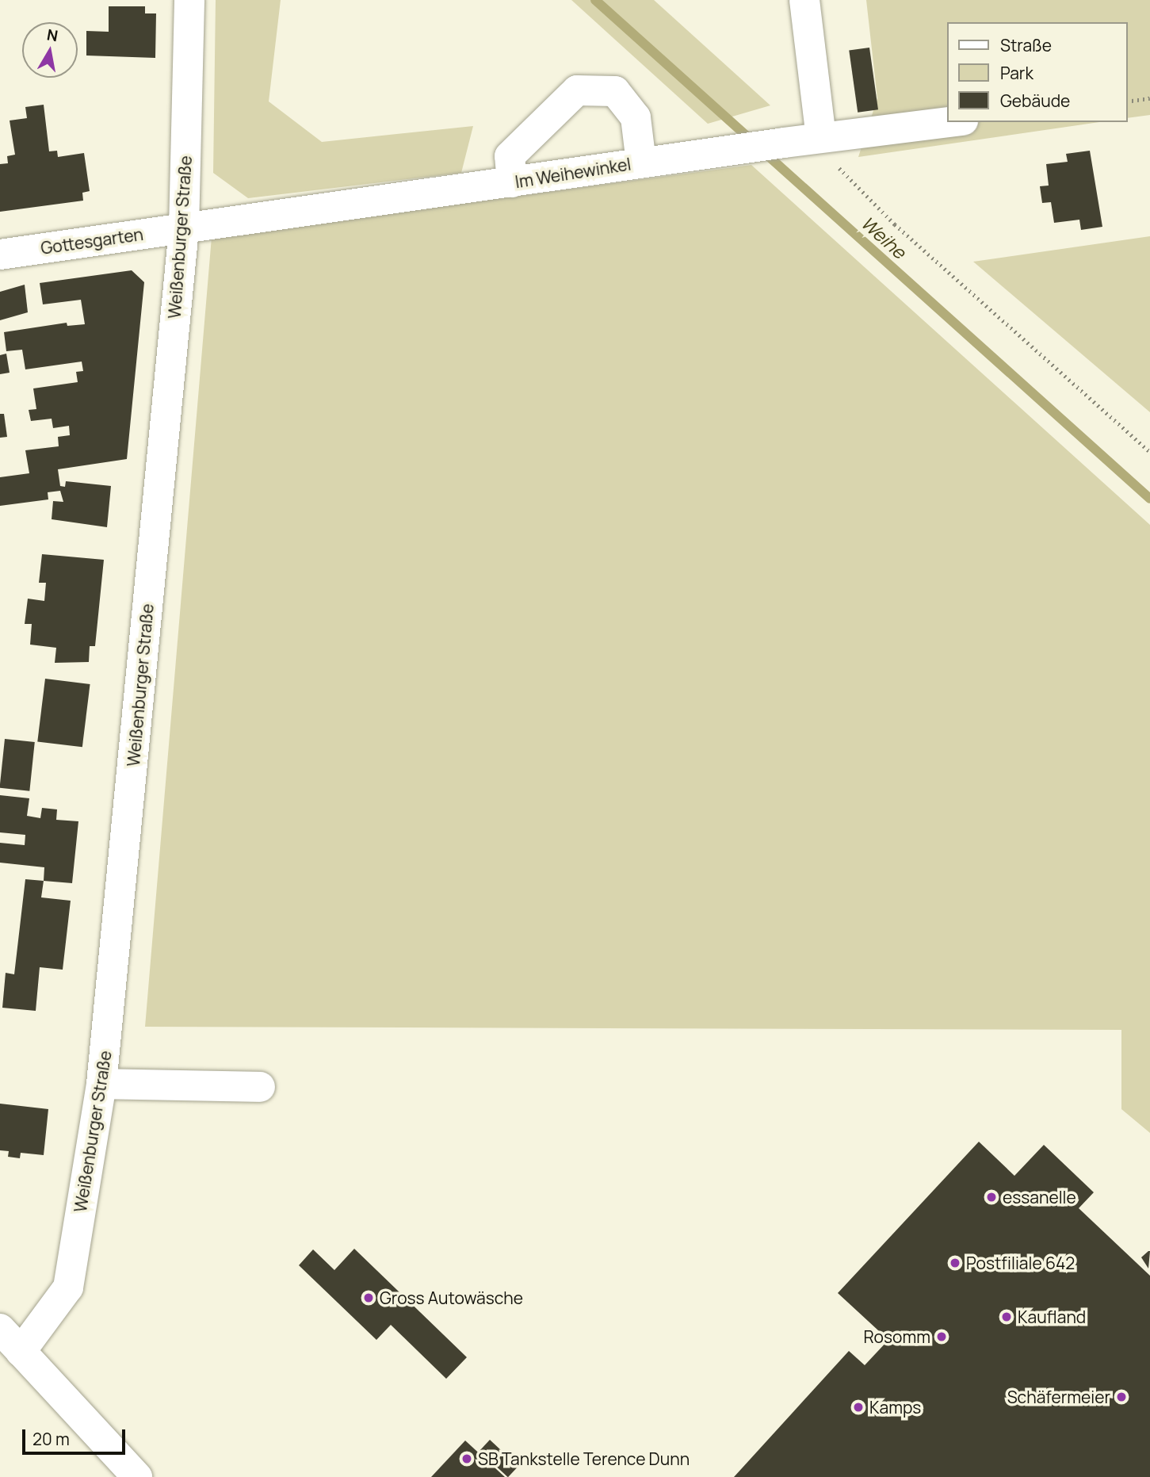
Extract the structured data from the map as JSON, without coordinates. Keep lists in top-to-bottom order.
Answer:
{
  "streets": {
    "street": ["Im Weihewinkel", "Weißenburger Straße", "Gottesgarten"]
  },
  "crossings": [
    ["Im Weihewinkel", "Weißenburger Straße"],
    ["Im Weihewinkel", "Gottesgarten"],
    ["Weißenburger Straße", "Gottesgarten"]
  ],
  "water": ["Weihe"],
  "places": [
    "essanelle",
    "Postfiliale 642",
    "Gross Autowäsche",
    "Kaufland",
    "Rosomm",
    "Schäfermeier",
    "Kamps",
    "SB Tankstelle Terence Dunn"
  ],
  "legend": ["Straße", "Park", "Gebäude"],
  "scale_bar": "20 m",
  "north": "top"
}
